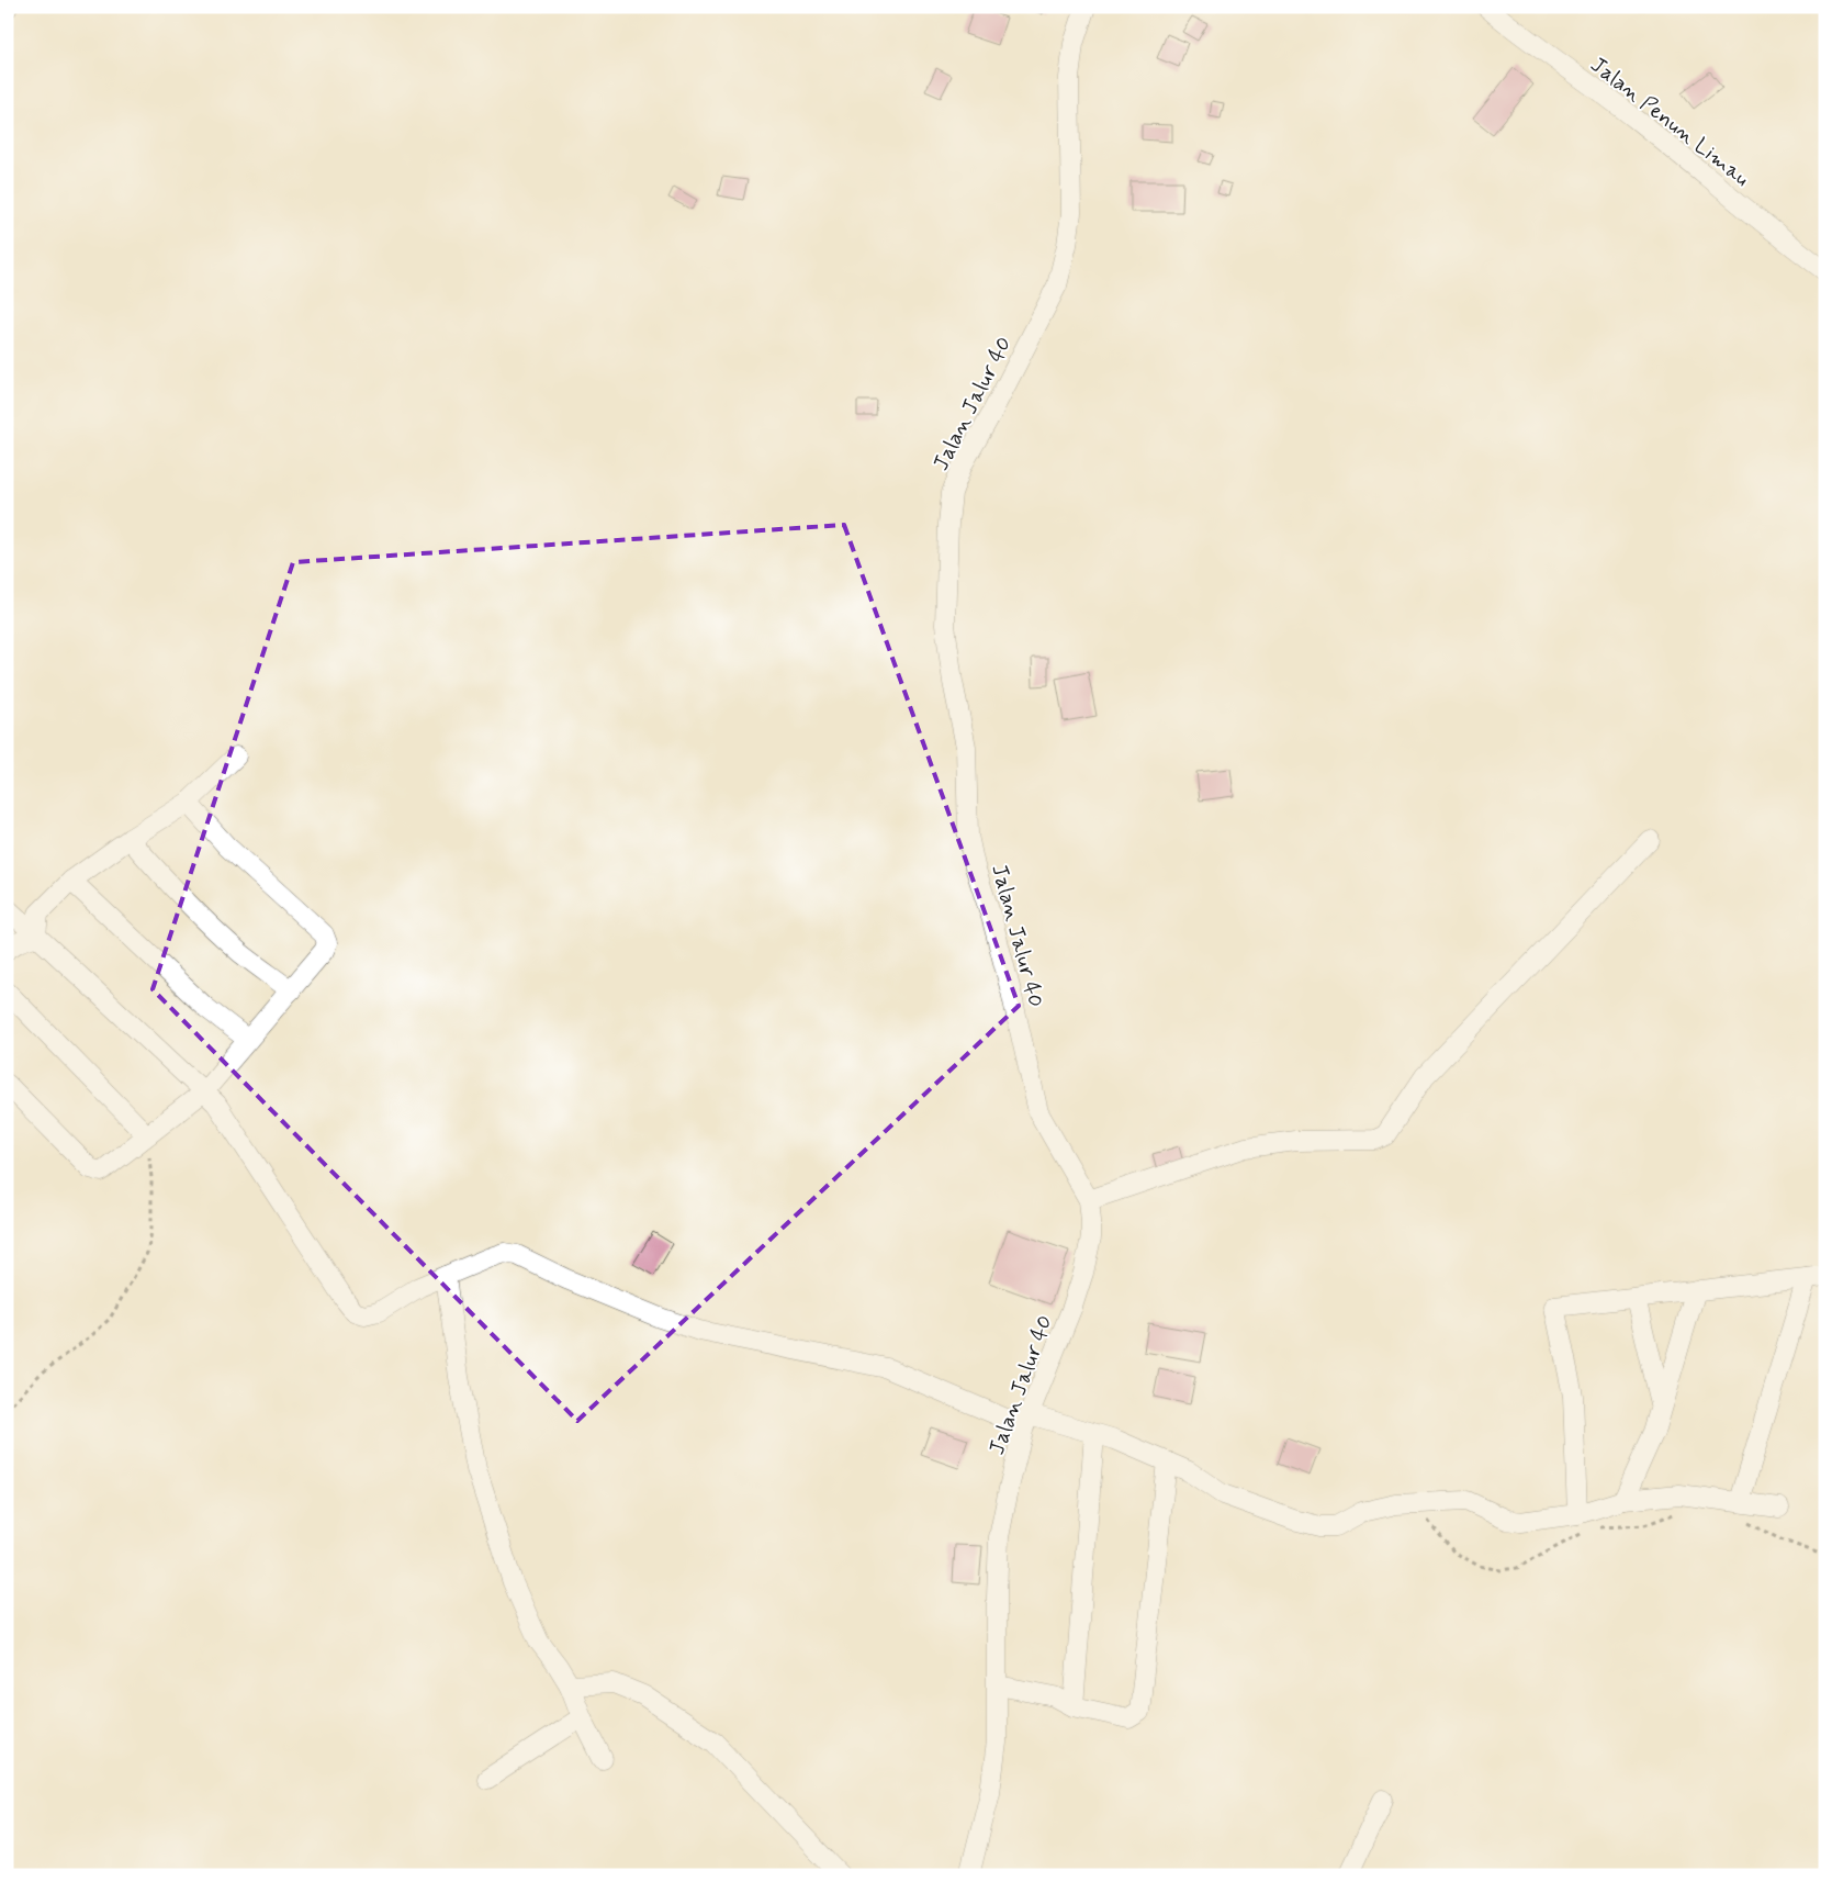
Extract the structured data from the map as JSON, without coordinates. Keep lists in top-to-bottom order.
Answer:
{
  "streets": {
    "street": ["Jalan Penun Limau", "Jalan Jalur 40"]
  }
}
